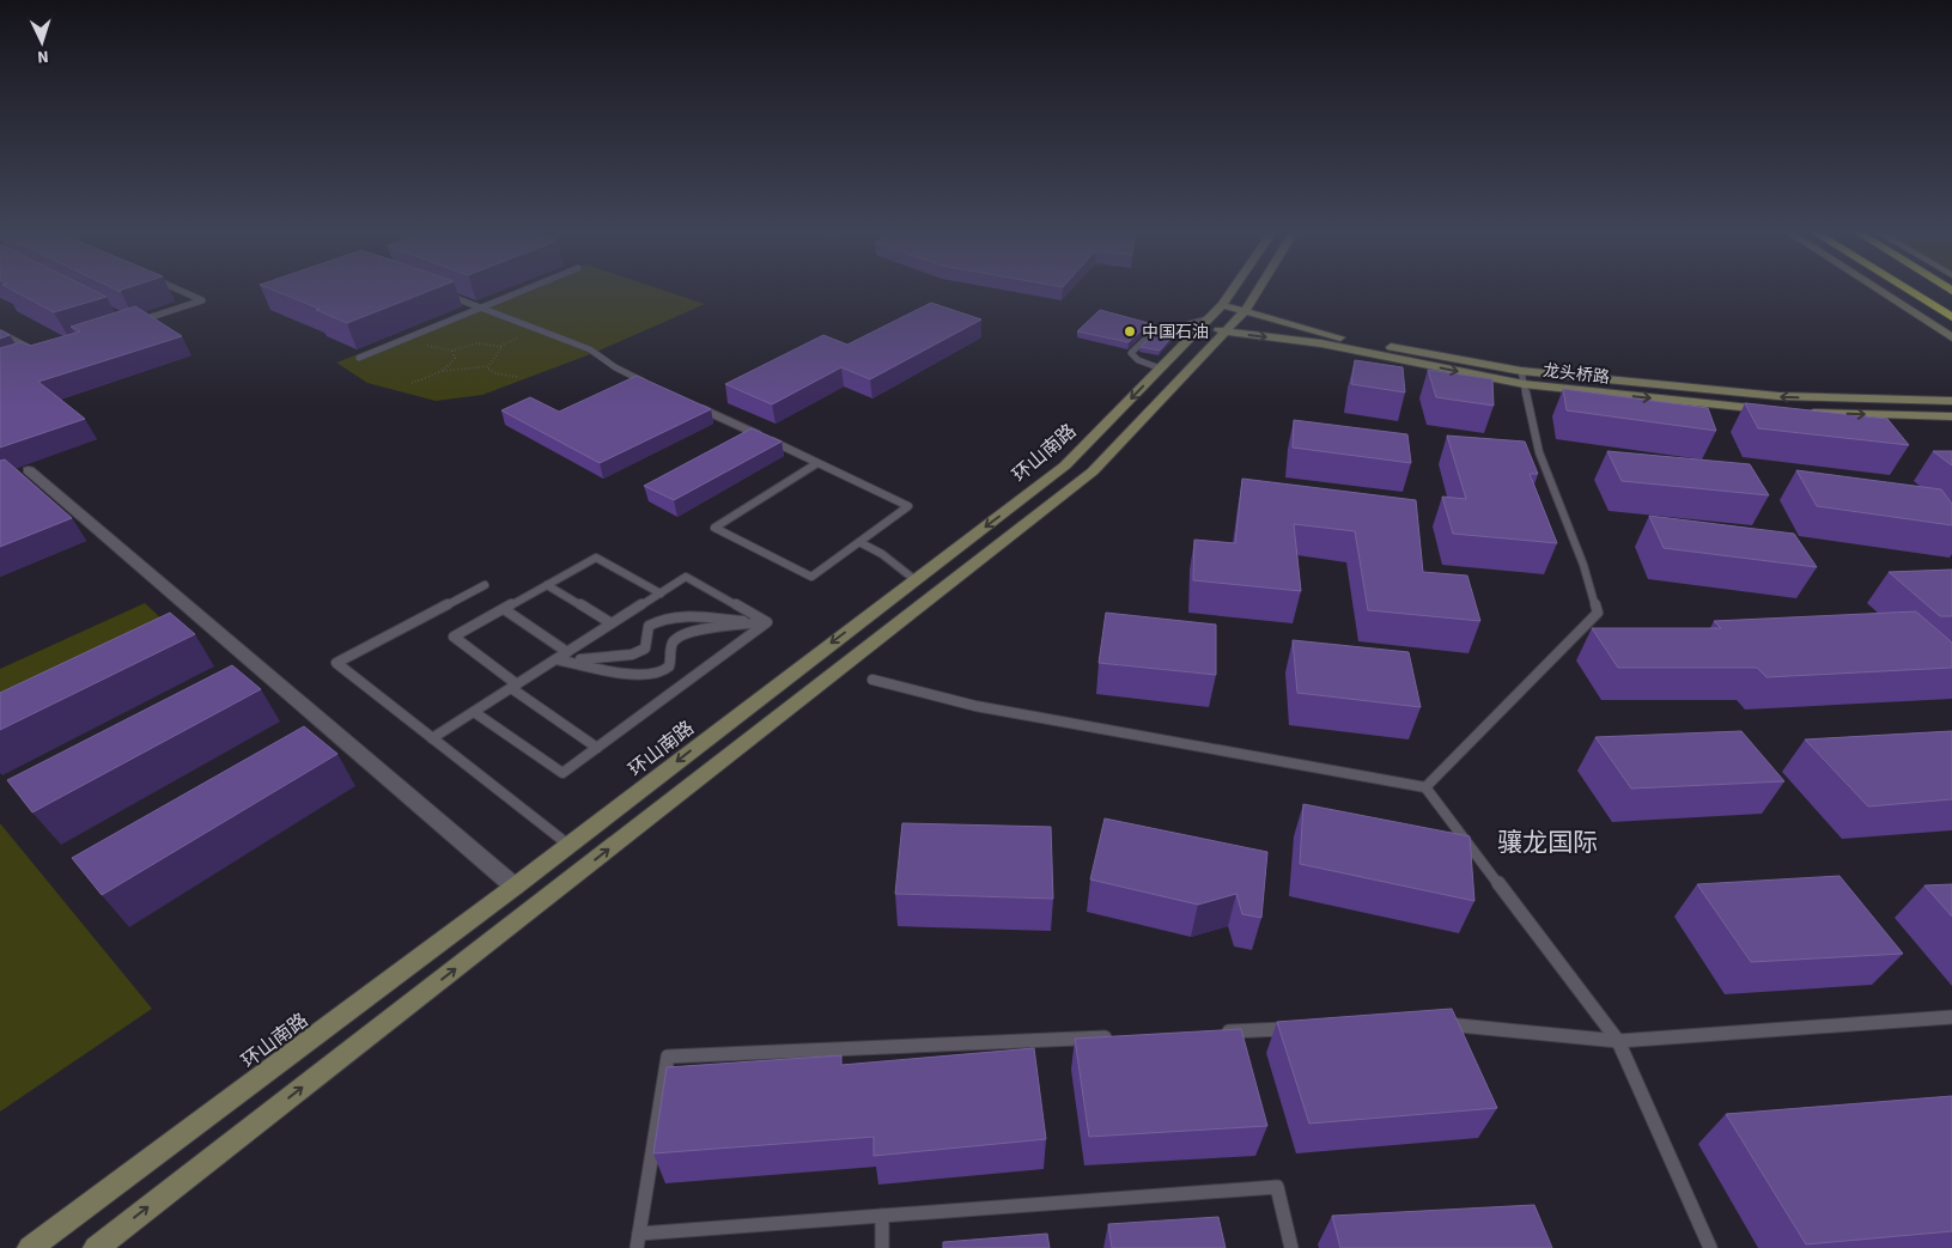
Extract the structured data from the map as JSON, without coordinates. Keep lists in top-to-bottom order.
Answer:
{
  "streets": {
    "main road": ["龙头桥路", "环山南路"]
  },
  "crossings": [
    ["龙头桥路", "环山南路"]
  ],
  "districts": ["骧龙国际"],
  "places": ["中国石油"],
  "north": "bottom"
}
